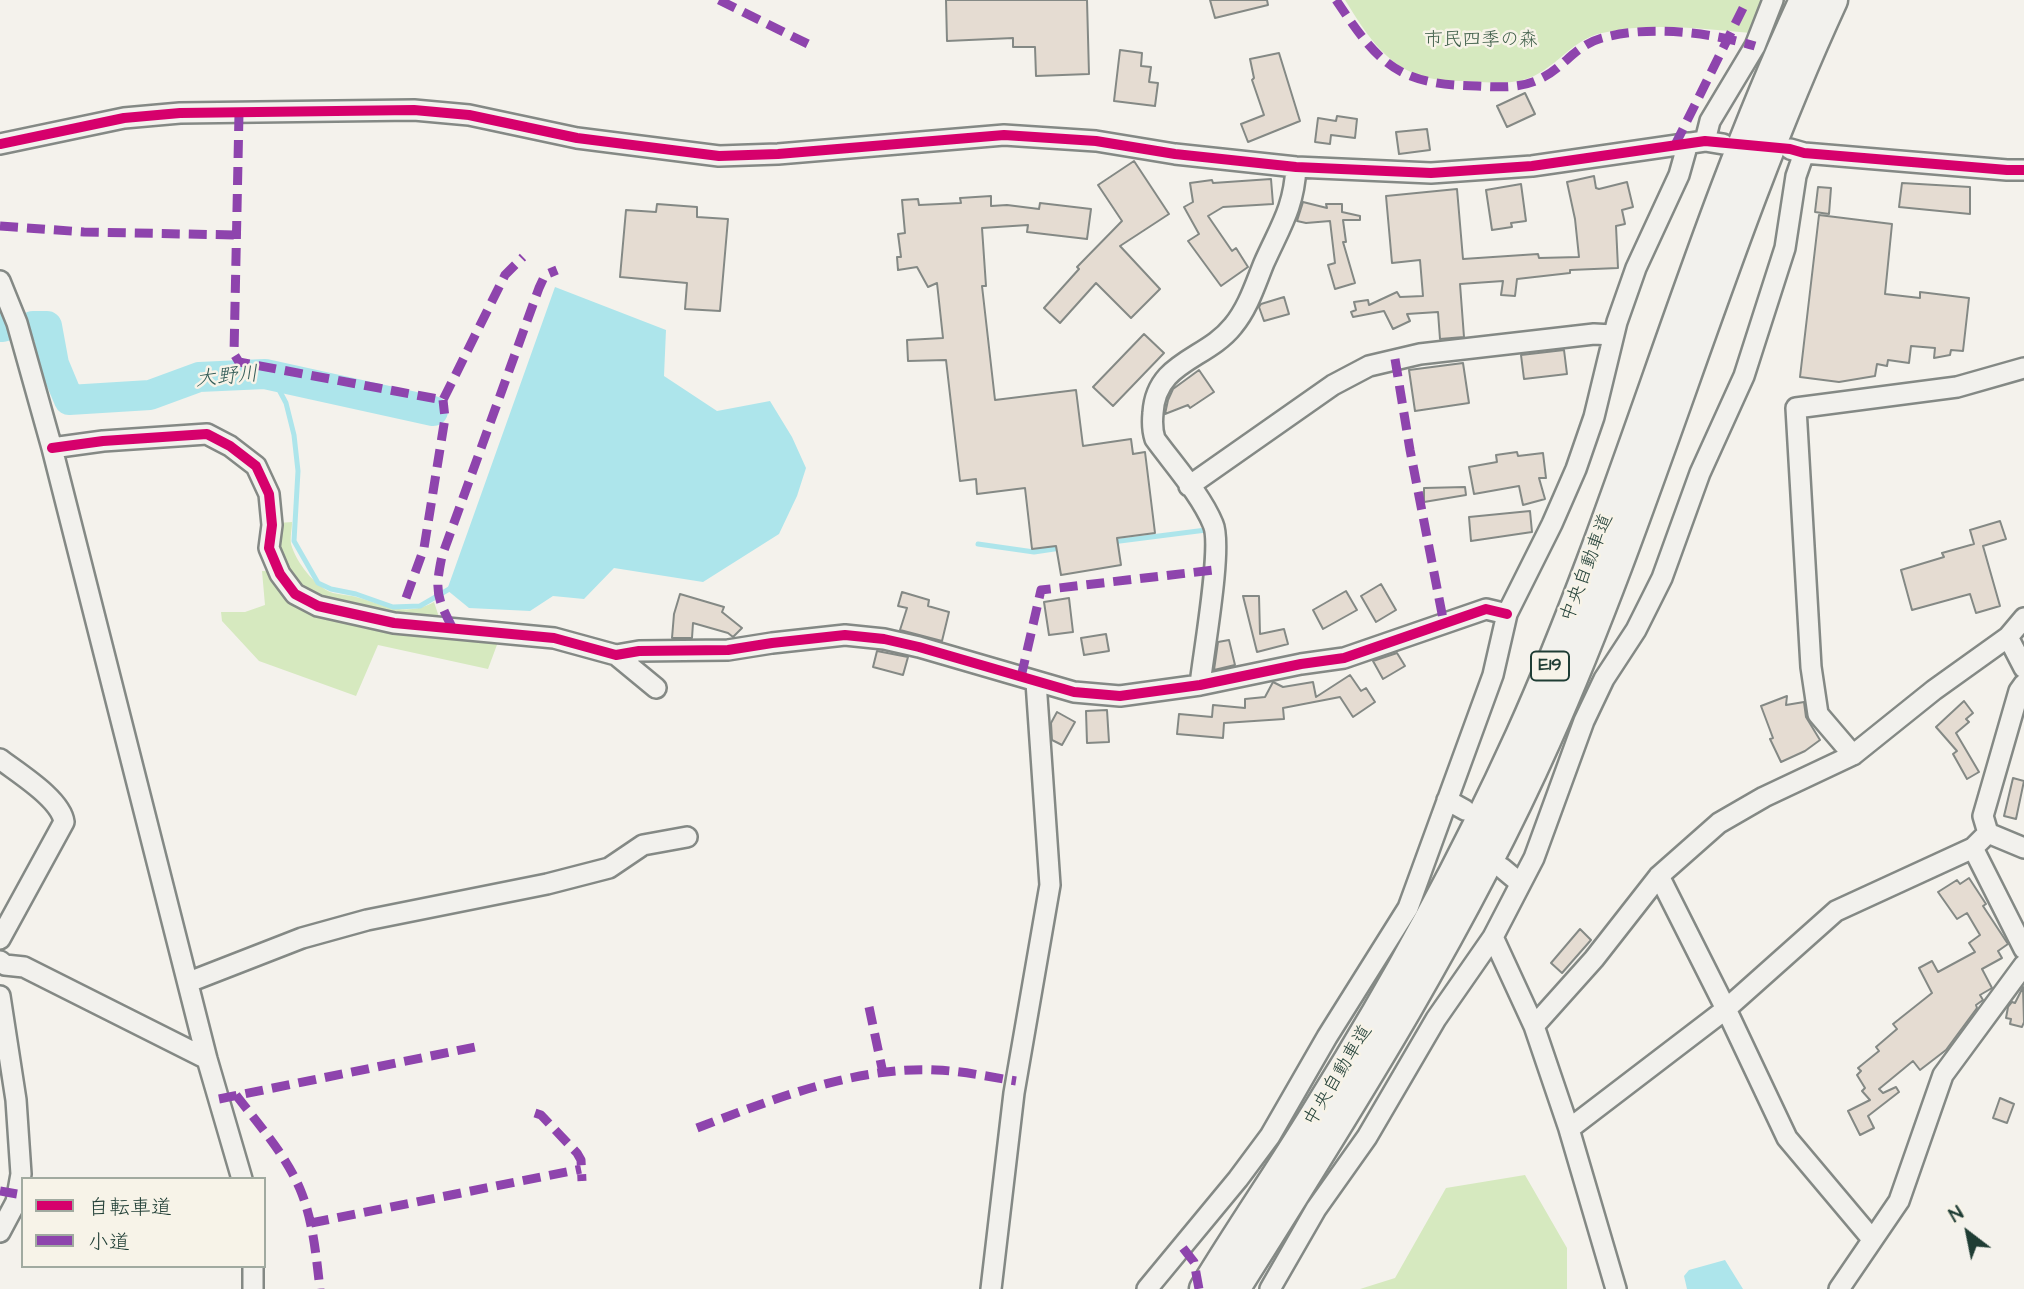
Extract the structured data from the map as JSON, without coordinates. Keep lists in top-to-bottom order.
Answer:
{
  "streets": {
    "highway": ["中央自動車道", "E19"]
  },
  "water": ["大野川"],
  "parks": ["市民四季の森"],
  "legend": ["自転車道", "小道"],
  "north": "top left"
}
